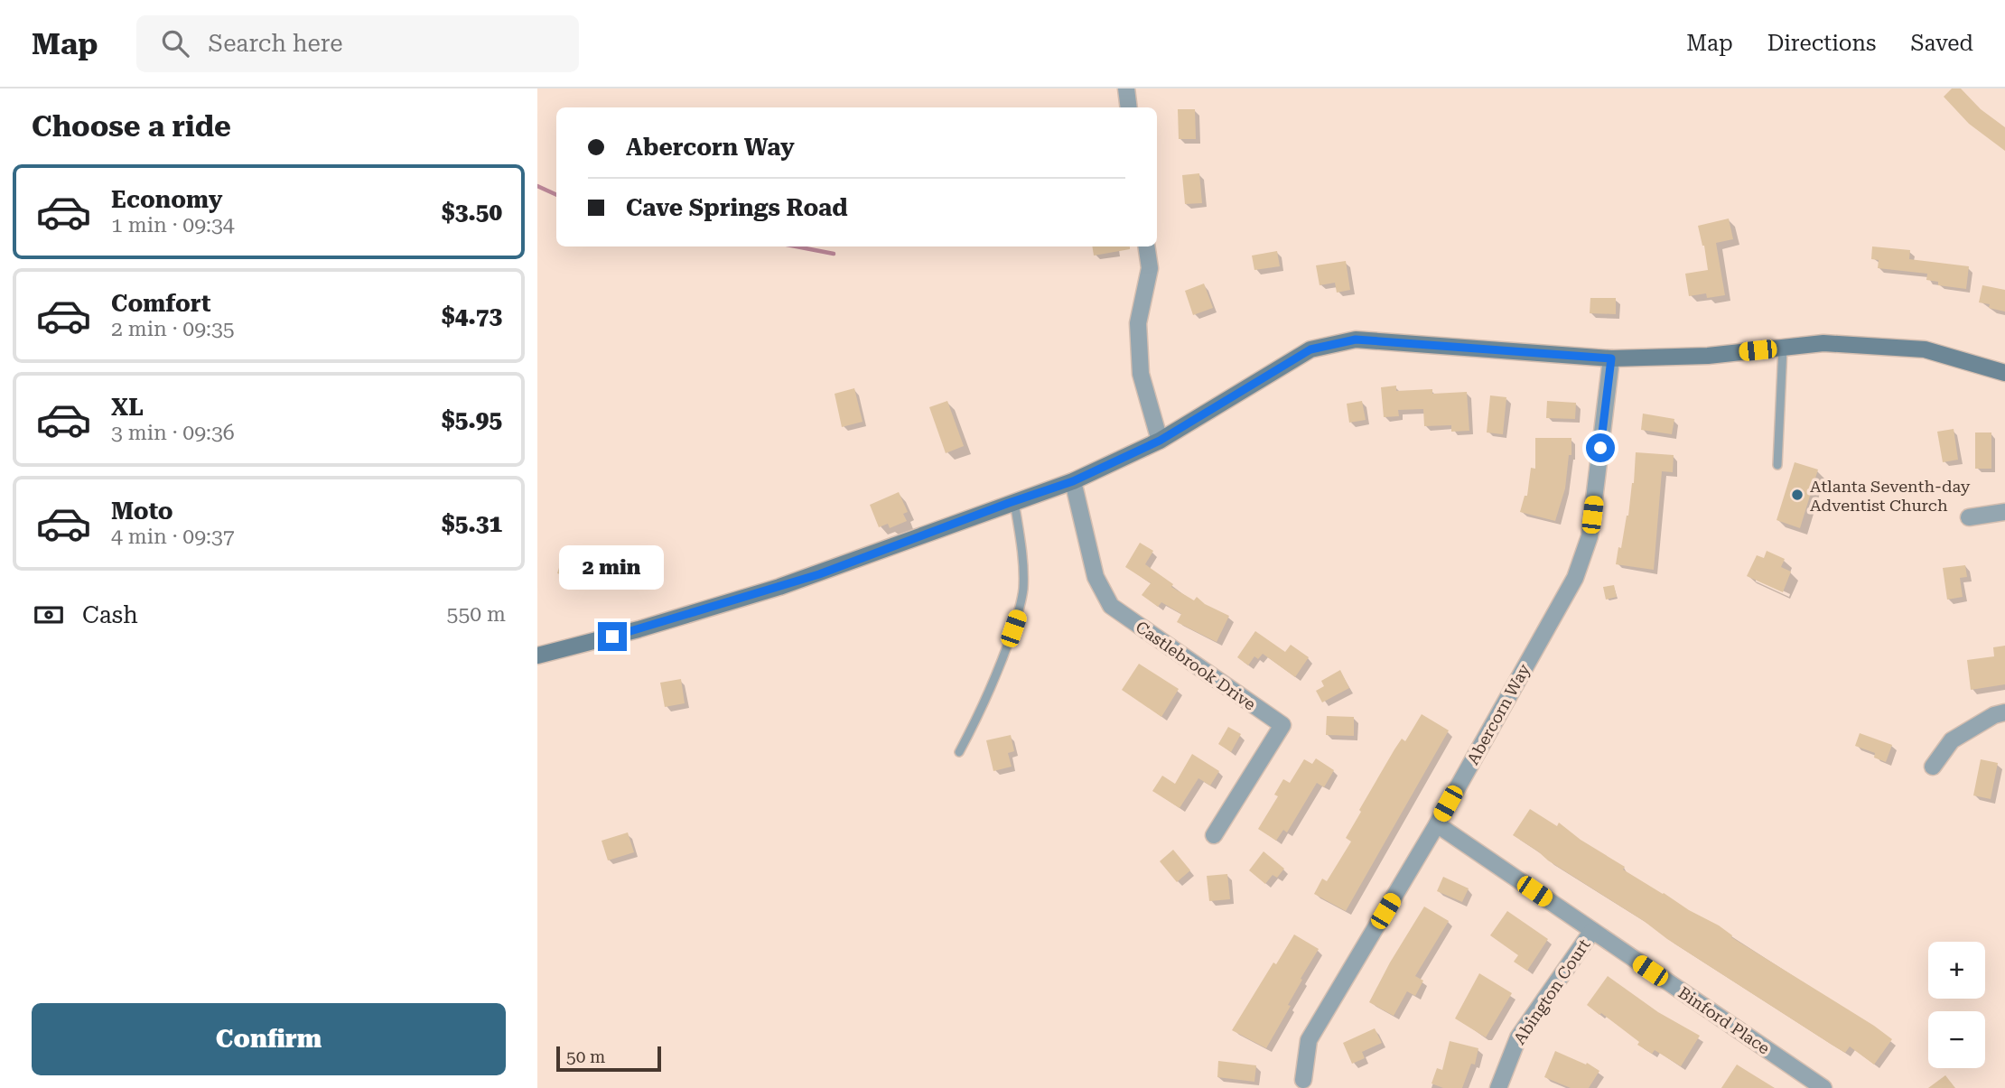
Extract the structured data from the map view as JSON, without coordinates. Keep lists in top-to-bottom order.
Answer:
{
  "streets": {
    "street": [
      "Castlebrook Drive",
      "Abercorn Way",
      "Abington Court",
      "Binford Place"
    ]
  },
  "crossings": [
    ["Abercorn Way", "Binford Place"],
    ["Abington Court", "Binford Place"]
  ],
  "places": ["Atlanta Seventh-day Adventist Church"],
  "scale_bar": "50 m",
  "page": {
    "header": "Map",
    "search": "Search here",
    "nav": ["Map", "Directions", "Saved"],
    "heading": "Choose a ride",
    "banner": ["Abercorn Way", "Cave Springs Road"],
    "list": [
      {
        "name": "Economy",
        "note": "1 min · 09:34",
        "value": "$3.50"
      },
      {
        "name": "Comfort",
        "note": "2 min · 09:35",
        "value": "$4.73"
      },
      {
        "name": "XL",
        "note": "3 min · 09:36",
        "value": "$5.95"
      },
      {
        "name": "Moto",
        "note": "4 min · 09:37",
        "value": "$5.31"
      }
    ],
    "bubble": "2 min",
    "pay": ["Cash", "550 m"],
    "map_buttons": ["+", "−"],
    "buttons": "Confirm",
    "scale": "50 m"
  }
}
